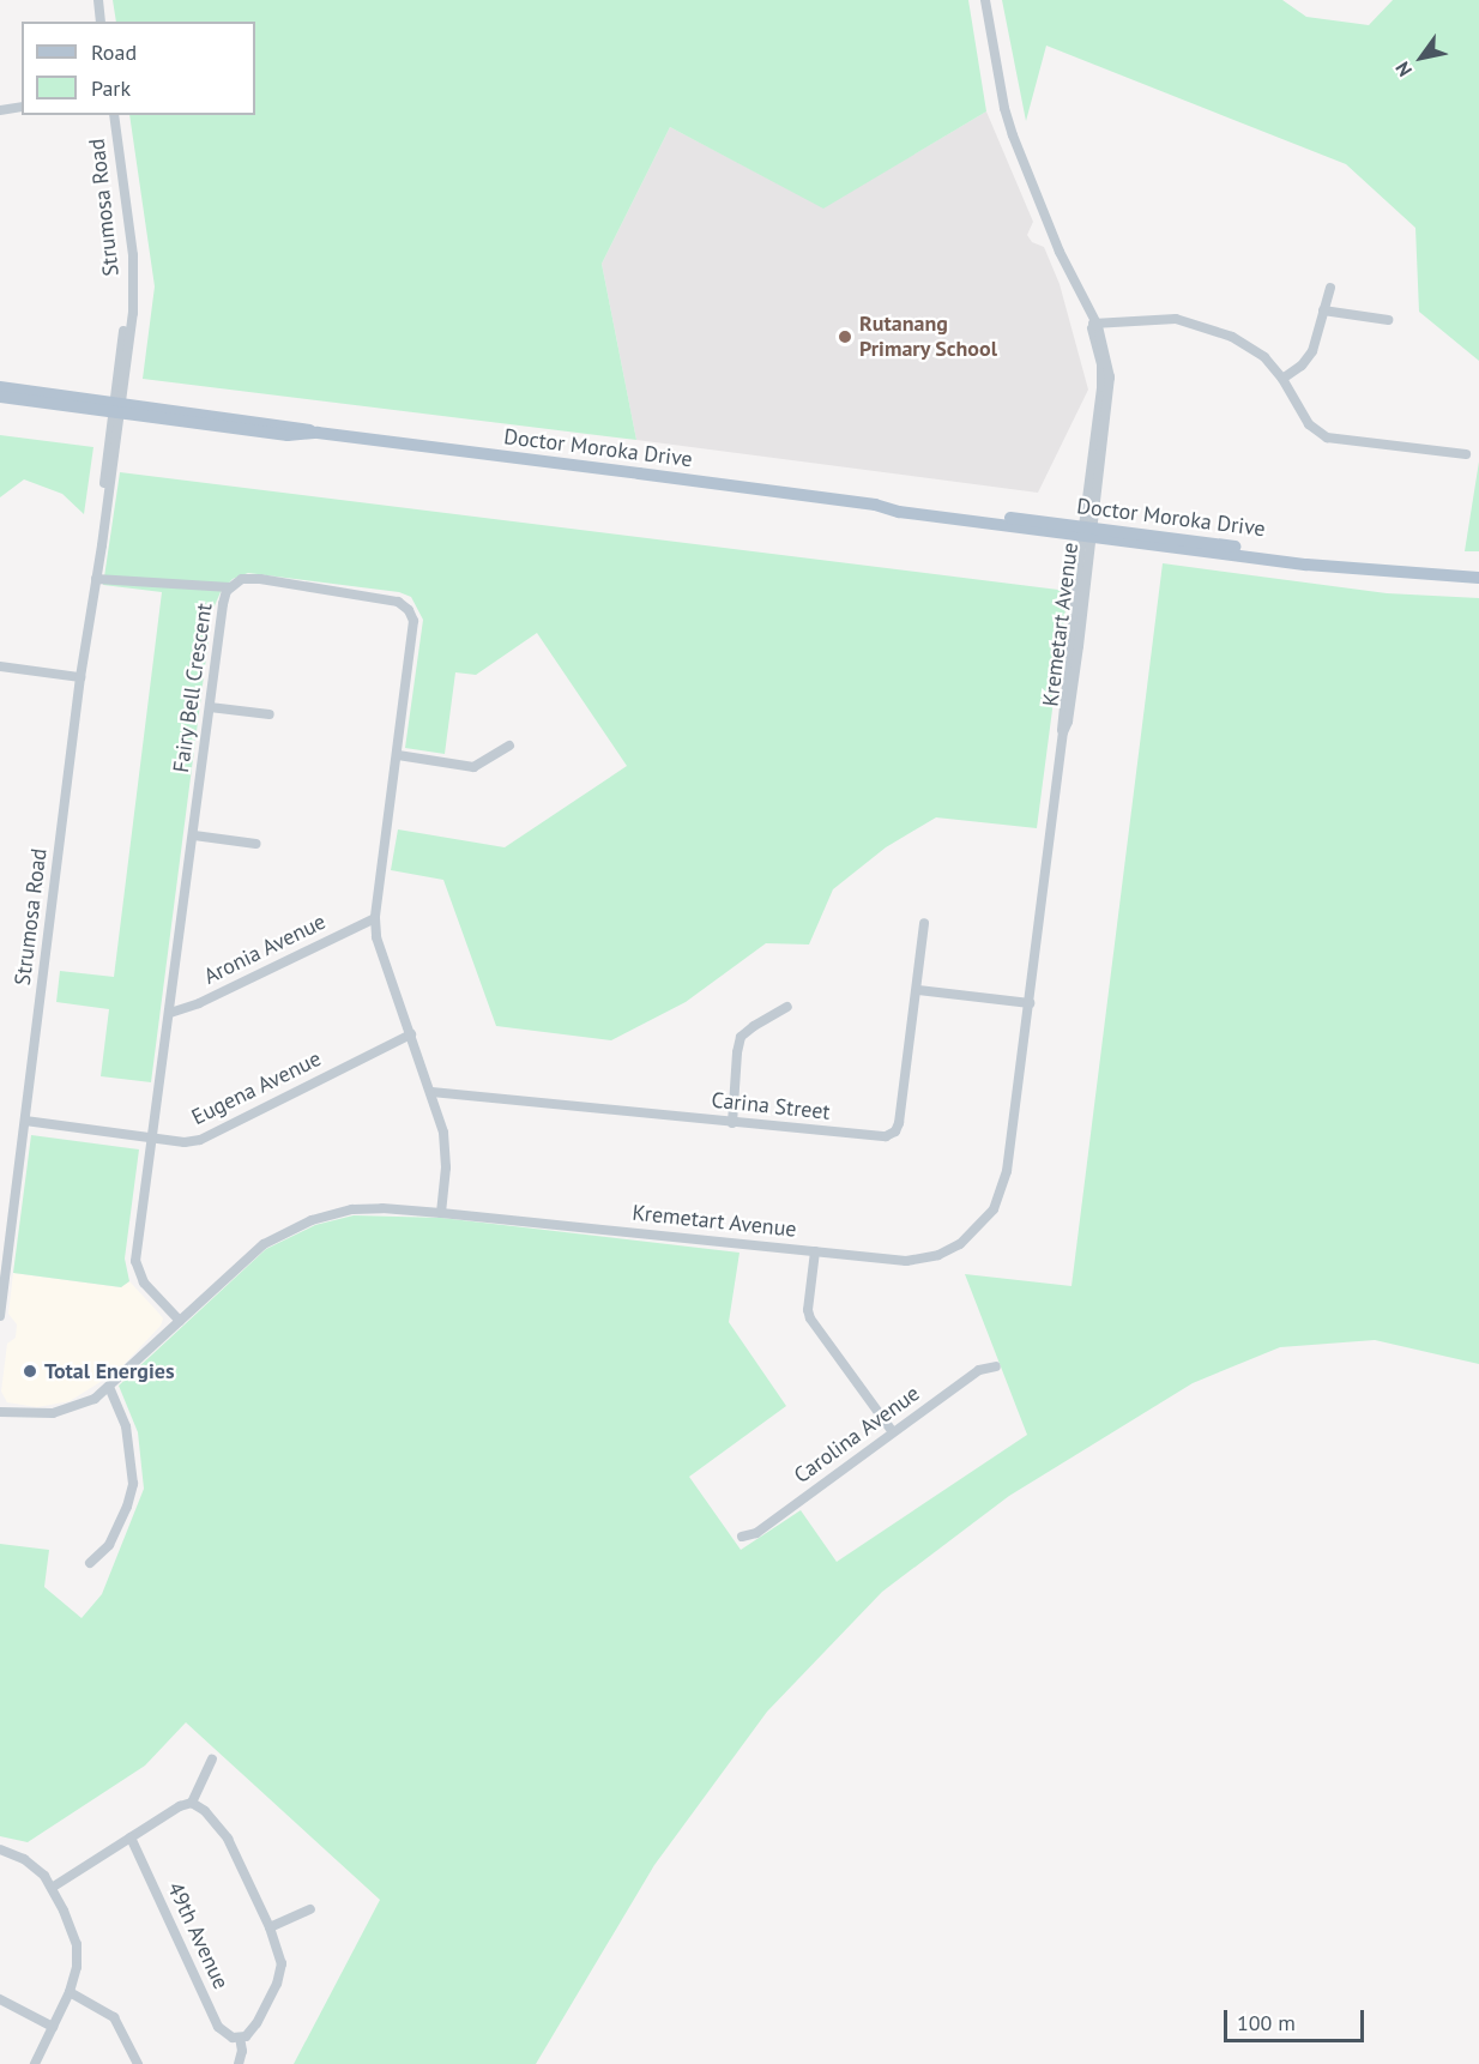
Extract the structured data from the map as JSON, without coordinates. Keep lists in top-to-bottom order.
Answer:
{
  "streets": {
    "main road": ["Doctor Moroka Drive"],
    "street": [
      "Strumosa Road",
      "Kremetart Avenue",
      "Fairy Bell Crescent",
      "Aronia Avenue",
      "Eugena Avenue",
      "Carina Street",
      "Carolina Avenue",
      "49th Avenue"
    ]
  },
  "crossings": [
    ["Strumosa Road", "Doctor Moroka Drive"],
    ["Strumosa Road", "Eugena Avenue"],
    ["Doctor Moroka Drive", "Kremetart Avenue"],
    ["Kremetart Avenue", "Fairy Bell Crescent"],
    ["Fairy Bell Crescent", "Aronia Avenue"],
    ["Fairy Bell Crescent", "Eugena Avenue"],
    ["Fairy Bell Crescent", "Carina Street"]
  ],
  "places": ["Rutanang Primary School", "Total Energies"],
  "legend": ["Road", "Park"],
  "scale_bar": "100 m",
  "north": "bottom left"
}
